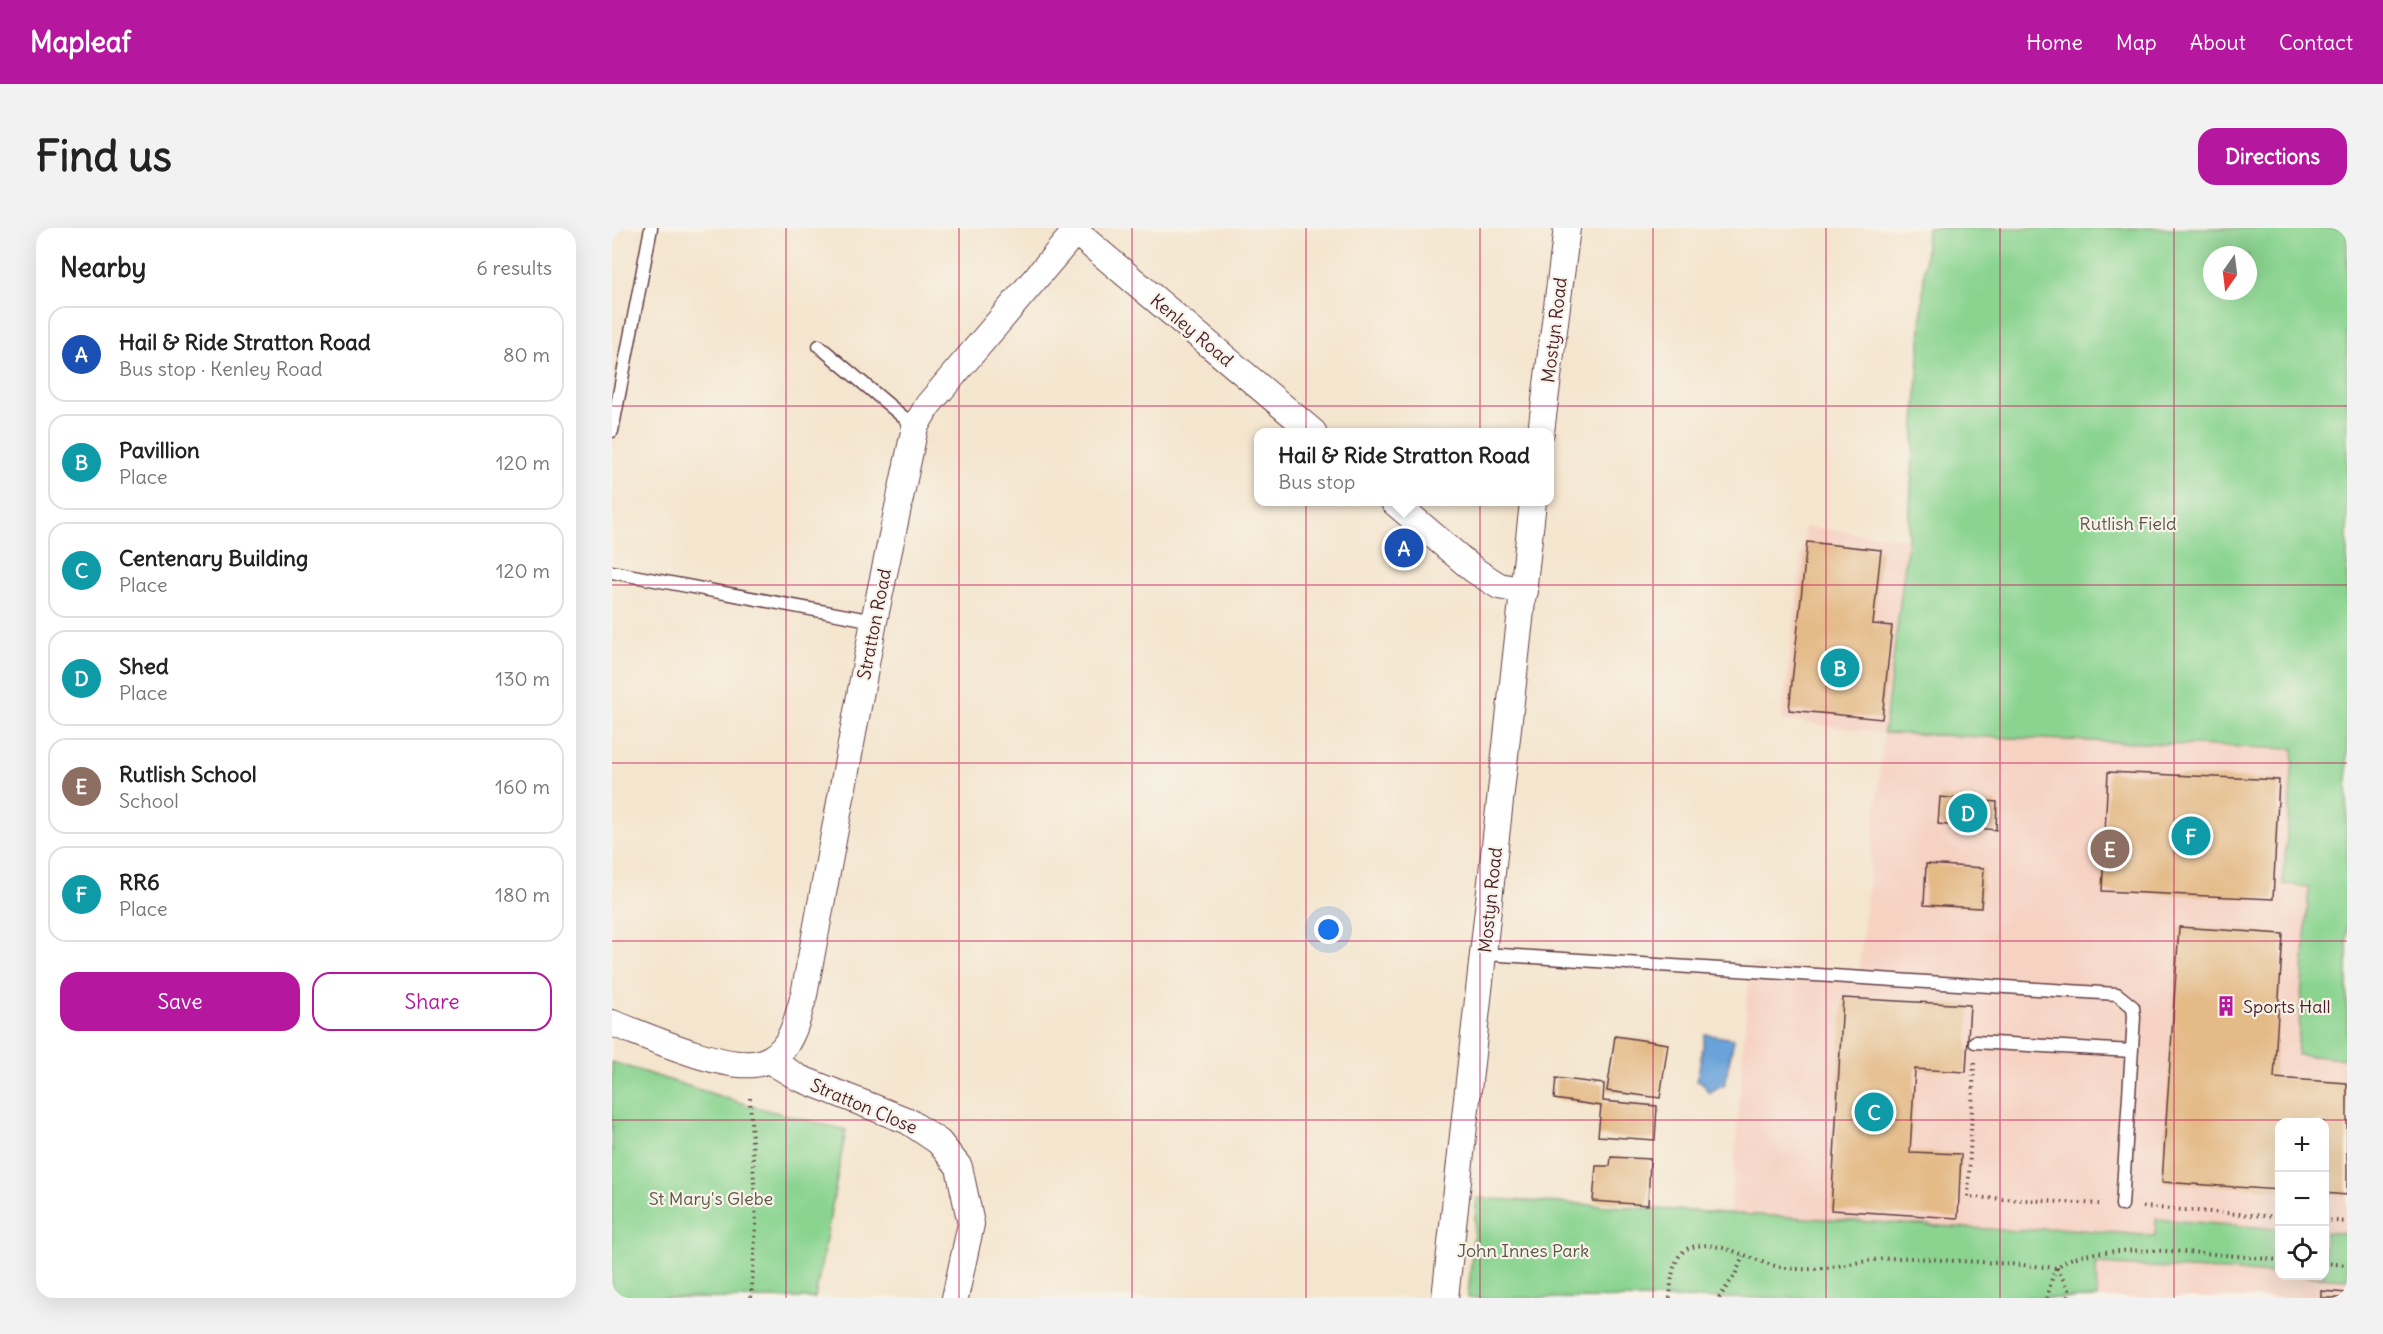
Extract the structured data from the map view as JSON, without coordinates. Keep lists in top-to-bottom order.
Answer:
{
  "streets": {
    "street": [
      "Kenley Road",
      "Mostyn Road",
      "Stratton Road",
      "Stratton Close"
    ]
  },
  "crossings": [
    ["Kenley Road", "Stratton Road"],
    ["Stratton Road", "Stratton Close"]
  ],
  "parks": ["Rutlish Field", "St Mary's Glebe", "John Innes Park"],
  "places": {
    "building": ["Sports Hall"]
  },
  "north": "bottom",
  "page": {
    "header": "Mapleaf",
    "nav": [
      "Home",
      "Map",
      "About",
      "Contact"
    ],
    "buttons": [
      "Directions",
      ["Save", "Share"]
    ],
    "title": "Find us",
    "heading": ["Nearby", "6 results"],
    "list": [
      {
        "mark": "A",
        "name": "Hail & Ride Stratton Road",
        "note": "Bus stop · Kenley Road",
        "value": "80 m"
      },
      {
        "mark": "B",
        "name": "Pavillion",
        "note": "Place",
        "value": "120 m"
      },
      {
        "mark": "C",
        "name": "Centenary Building",
        "note": "Place",
        "value": "120 m"
      },
      {
        "mark": "D",
        "name": "Shed",
        "note": "Place",
        "value": "130 m"
      },
      {
        "mark": "E",
        "name": "Rutlish School",
        "note": "School",
        "value": "160 m"
      },
      {
        "mark": "F",
        "name": "RR6",
        "note": "Place",
        "value": "180 m"
      }
    ],
    "popup": ["Hail & Ride Stratton Road", "Bus stop"],
    "pins": [
      "A",
      "B",
      "D",
      "F",
      "E",
      "C"
    ],
    "map_buttons": ["+", "−"]
  }
}
